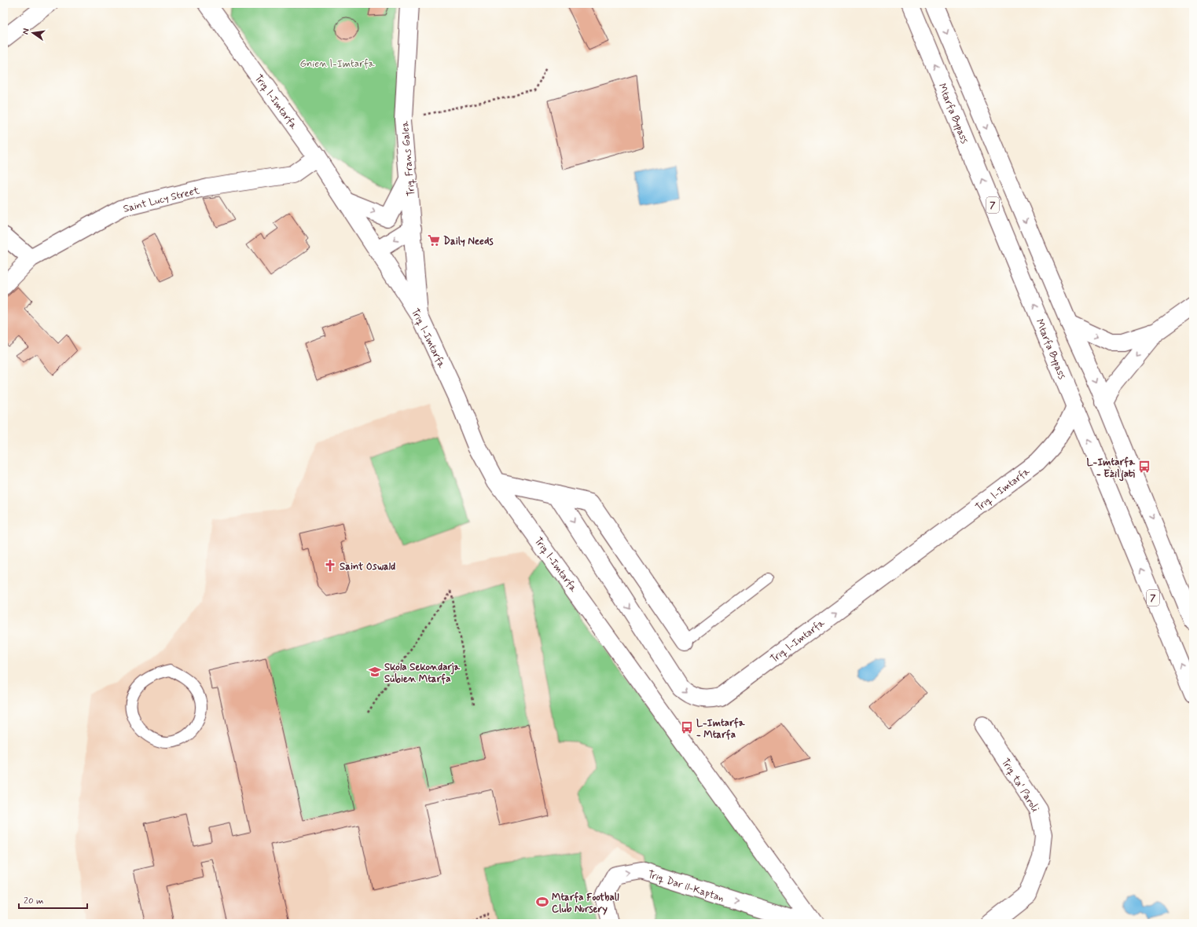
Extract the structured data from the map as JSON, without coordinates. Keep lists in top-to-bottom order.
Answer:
{
  "streets": {
    "main road": [
      "Triq l-Imtarfa",
      "Mtarfa Bypass",
      "Triq Frans Galea",
      "Saint Lucy Street",
      "7",
      "Triq ta' Paroli",
      "Triq Dar il-Kaptan"
    ]
  },
  "crossings": [
    ["Triq l-Imtarfa", "Mtarfa Bypass"],
    ["Triq l-Imtarfa", "Triq Frans Galea"],
    ["Triq l-Imtarfa", "Saint Lucy Street"]
  ],
  "parks": ["Gnien l-Imtarfa"],
  "places": {
    "supermarket": ["Daily Needs"],
    "bus stop": ["L-Imtarfa - Eżiljati", "L-Imtarfa - Mtarfa"],
    "church": ["Saint Oswald"],
    "school or university": ["Skola Sekondarja Subien Mtarfa"],
    "sports": ["Mtarfa Football Club Nursery"]
  },
  "scale_bar": "20 m",
  "north": "left"
}
